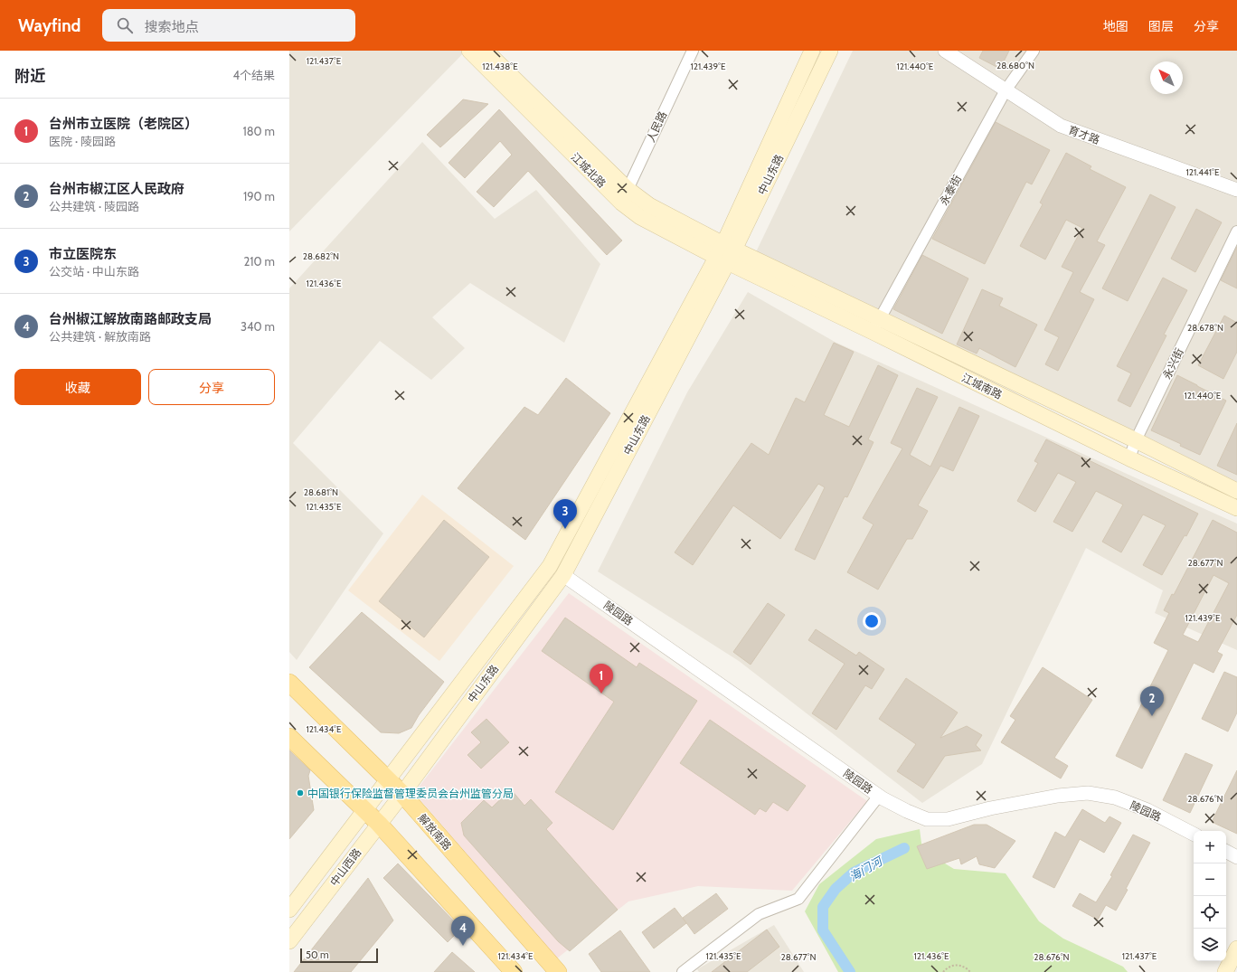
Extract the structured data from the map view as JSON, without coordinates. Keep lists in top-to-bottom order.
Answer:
{
  "streets": {
    "main road": [
      "江城北路",
      "中山东路",
      "江城南路",
      "解放南路",
      "中山西路"
    ],
    "street": [
      "人民路",
      "育才路",
      "永泰街",
      "永兴街",
      "陵园路"
    ]
  },
  "crossings": [
    ["人民路", "江城北路"],
    ["育才路", "永泰街"],
    ["江城北路", "中山东路"],
    ["江城北路", "江城南路"],
    ["中山东路", "江城南路"],
    ["中山东路", "陵园路"],
    ["中山东路", "解放南路"],
    ["中山东路", "中山西路"],
    ["永泰街", "江城南路"],
    ["永兴街", "江城南路"],
    ["解放南路", "中山西路"]
  ],
  "water": ["海门河"],
  "places": ["中国银行保险监督管理委员会台州监管分局"],
  "scale_bar": "50 m",
  "north": "top left",
  "page": {
    "header": "Wayfind",
    "search": "搜索地点",
    "nav": ["地图", "图层", "分享"],
    "heading": ["附近", "4个结果"],
    "list": [
      {
        "mark": "1",
        "name": "台州市立医院（老院区）",
        "note": "医院 · 陵园路",
        "value": "180 m"
      },
      {
        "mark": "2",
        "name": "台州市椒江区人民政府",
        "note": "公共建筑 · 陵园路",
        "value": "190 m"
      },
      {
        "mark": "3",
        "name": "市立医院东",
        "note": "公交站 · 中山东路",
        "value": "210 m"
      },
      {
        "mark": "4",
        "name": "台州椒江解放南路邮政支局",
        "note": "公共建筑 · 解放南路",
        "value": "340 m"
      }
    ],
    "buttons": ["收藏", "分享"],
    "pins": [
      "3",
      "1",
      "2",
      "4"
    ],
    "map_buttons": ["+", "−"],
    "scale": "50 m"
  },
  "coordinates": [
    "121.437°E",
    "28.680°N",
    "121.439°E",
    "121.440°E",
    "121.438°E",
    "121.441°E",
    "28.682°N",
    "121.436°E",
    "28.678°N",
    "28.681°N",
    "121.435°E",
    "28.677°N",
    "121.434°E",
    "28.676°N"
  ]
}
